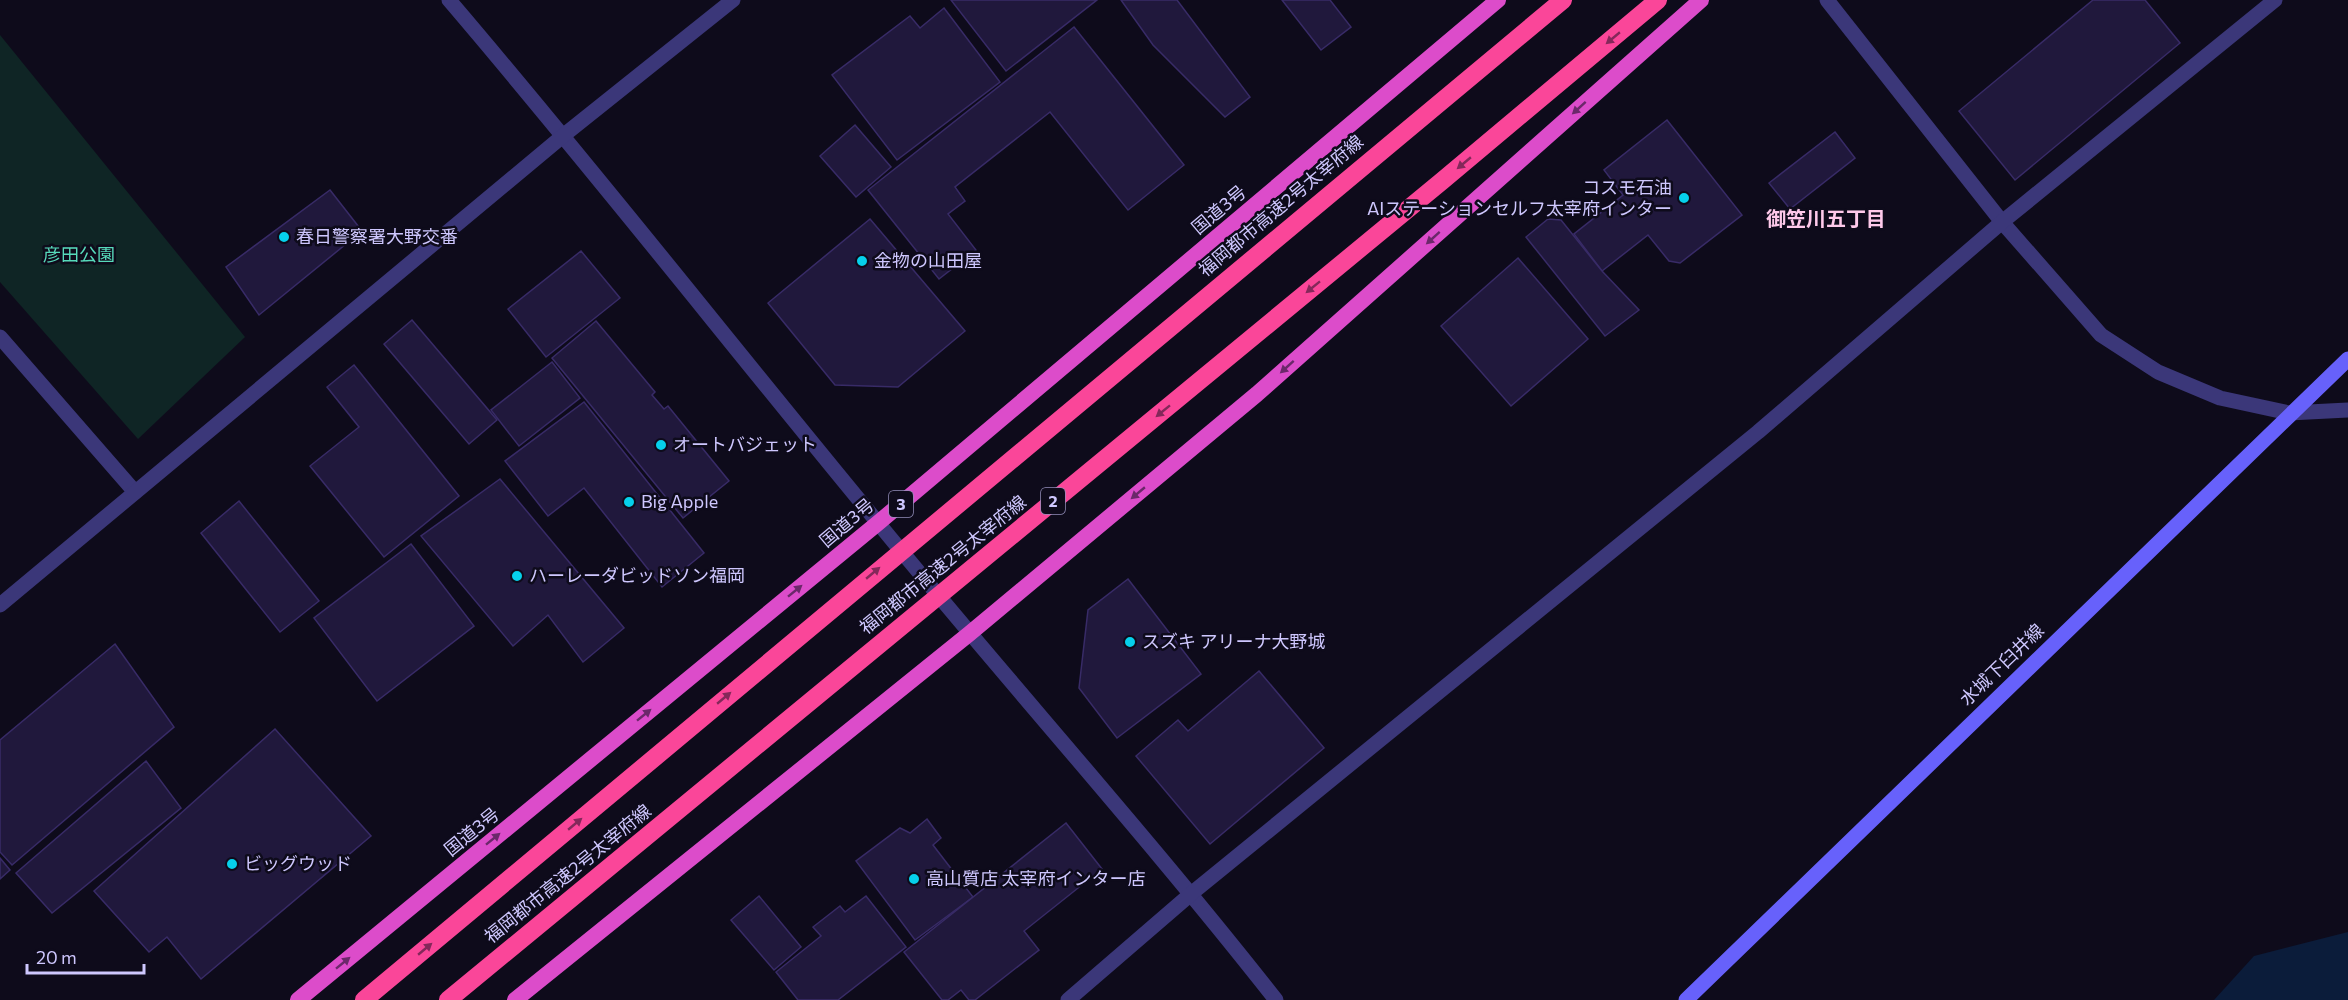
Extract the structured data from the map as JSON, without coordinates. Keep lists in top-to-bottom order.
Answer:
{
  "streets": {
    "highway": [
      "福岡都市高速2号太宰府線",
      "国道3号",
      "2",
      "3"
    ],
    "main road": ["水城下臼井線"]
  },
  "districts": ["御笠川五丁目"],
  "parks": ["彦田公園"],
  "places": [
    "コスモ石油 AIステーションセルフ太宰府インター",
    "春日警察署大野交番",
    "金物の山田屋",
    "オートバジェット",
    "Big Apple",
    "ハーレーダビッドソン福岡",
    "スズキ アリーナ大野城",
    "ビッグウッド",
    "高山質店 太宰府インター店"
  ],
  "scale_bar": "20 m"
}
